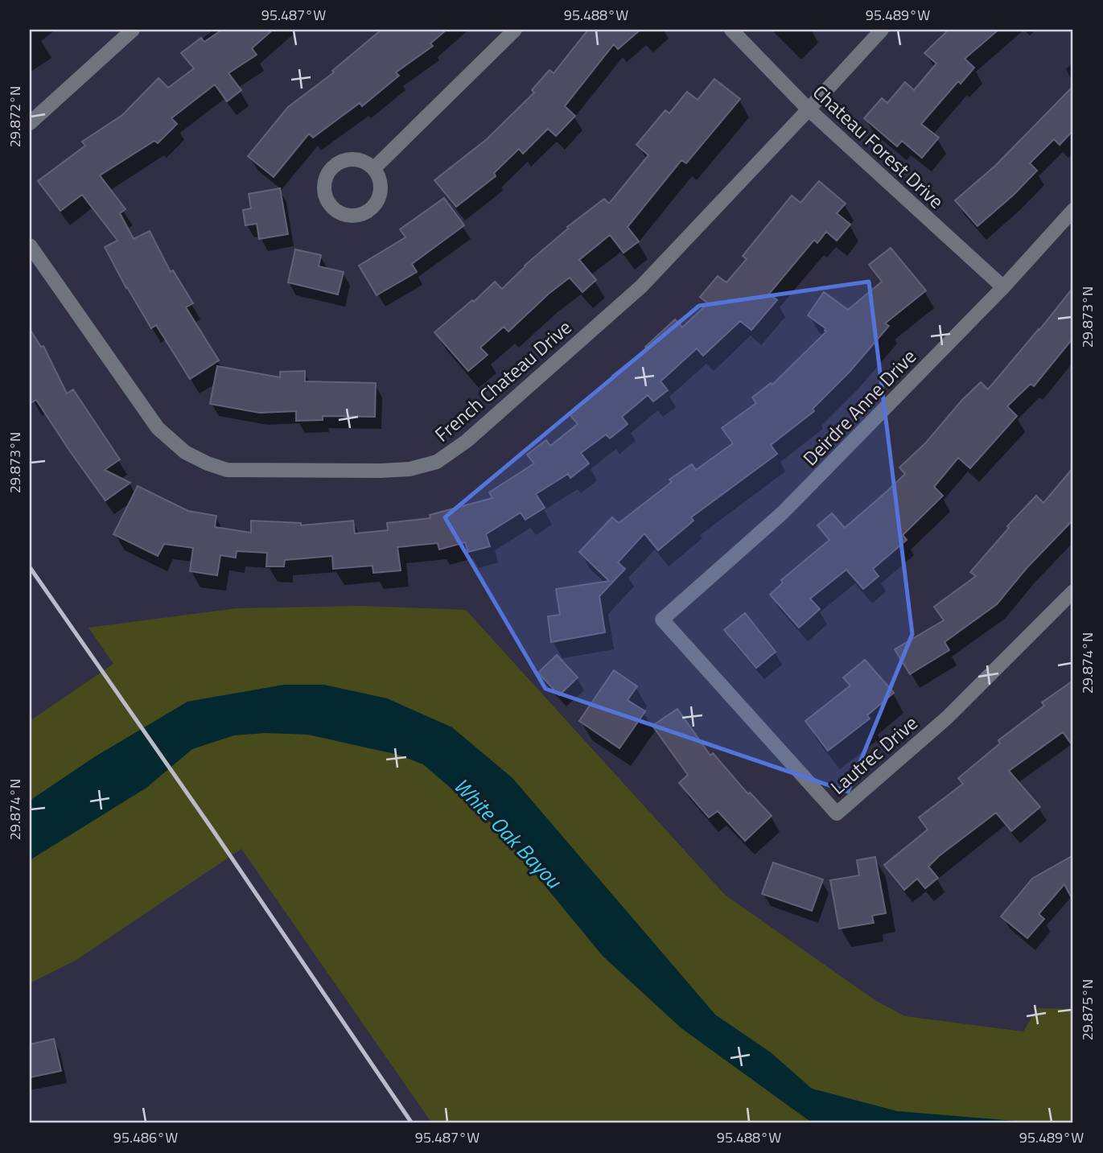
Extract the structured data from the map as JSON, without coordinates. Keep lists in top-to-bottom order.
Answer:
{
  "streets": {
    "street": [
      "Chateau Forest Drive",
      "French Chateau Drive",
      "Deirdre Anne Drive",
      "Lautrec Drive"
    ]
  },
  "crossings": [
    ["Chateau Forest Drive", "French Chateau Drive"],
    ["Chateau Forest Drive", "Deirdre Anne Drive"],
    ["Deirdre Anne Drive", "Lautrec Drive"]
  ],
  "water": ["White Oak Bayou"],
  "coordinates": [
    "95.487°W",
    "95.488°W",
    "95.489°W",
    "29.872°N",
    "29.873°N",
    "29.874°N",
    "29.875°N",
    "95.486°W"
  ]
}
